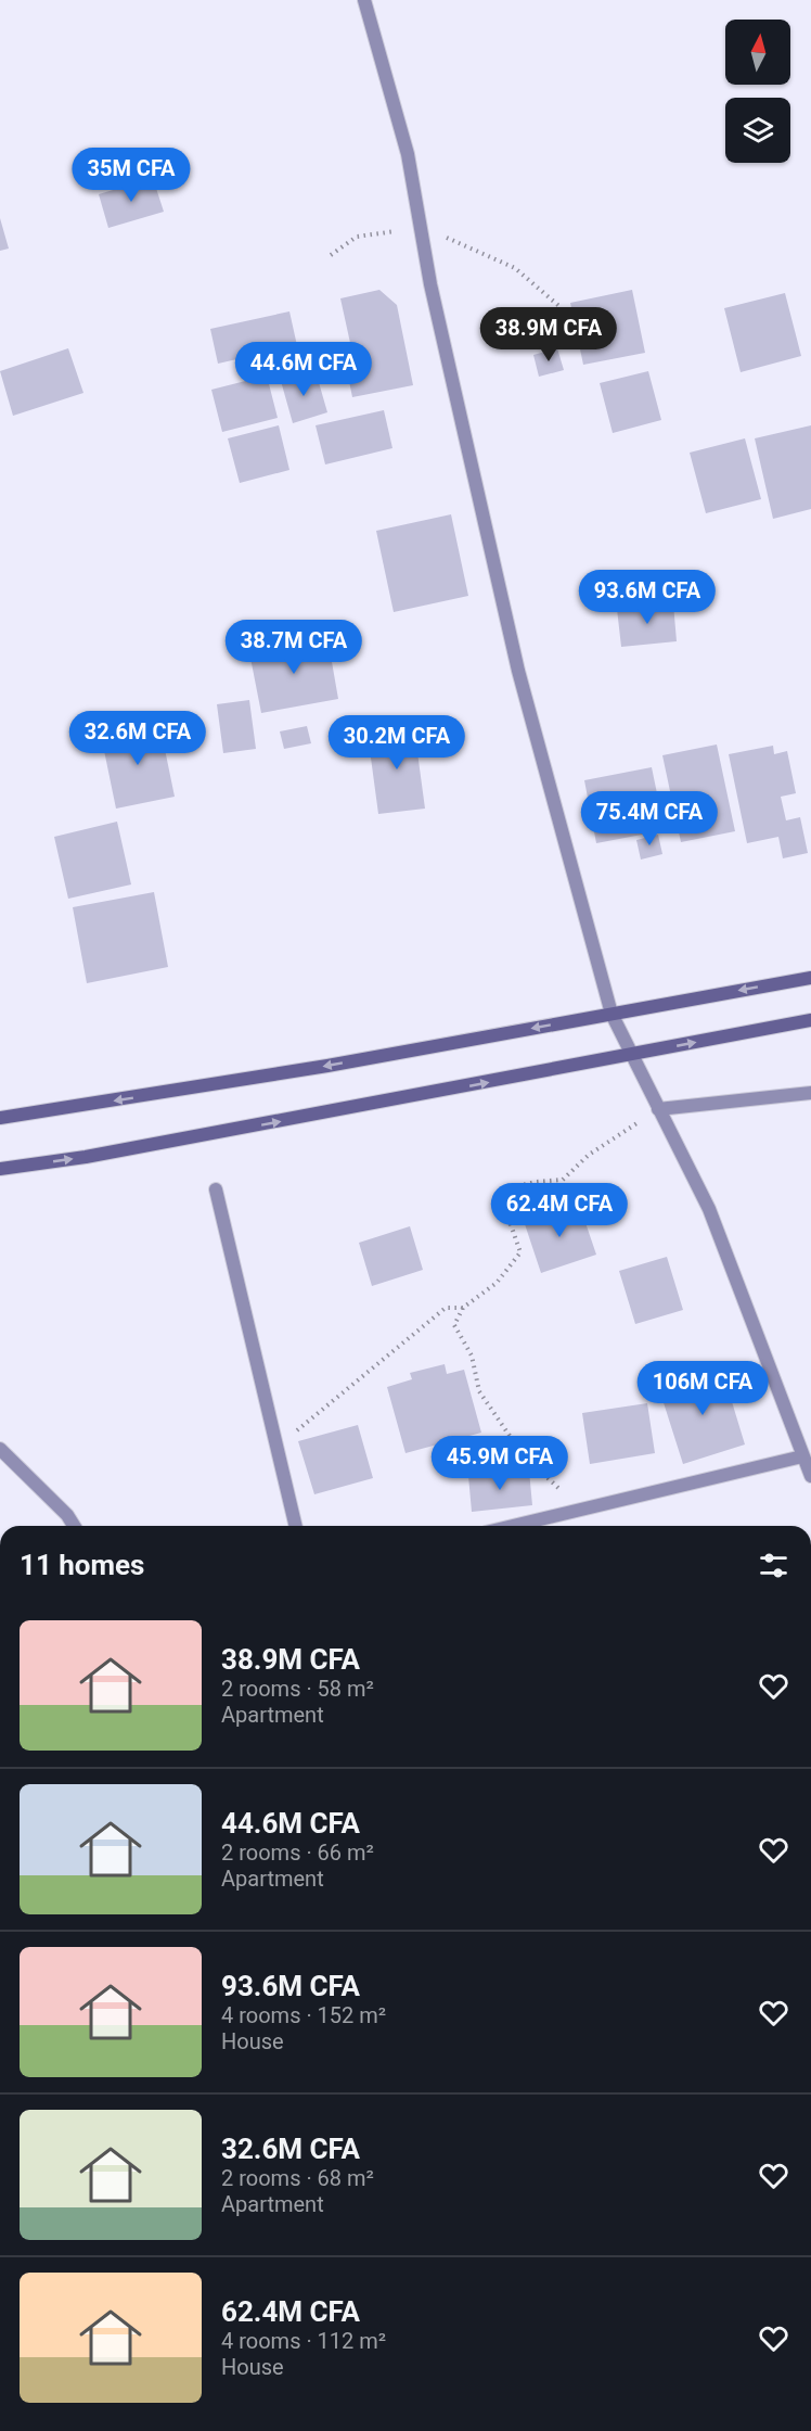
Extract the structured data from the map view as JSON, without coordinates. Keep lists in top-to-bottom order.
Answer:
{
  "north": "top",
  "page": {
    "price": [
      "35M CFA",
      "38.9M CFA",
      "44.6M CFA",
      "93.6M CFA",
      "38.7M CFA",
      "32.6M CFA",
      "30.2M CFA",
      "75.4M CFA",
      "62.4M CFA",
      "106M CFA",
      "45.9M CFA"
    ],
    "heading": "11 homes",
    "list": [
      {
        "name": "38.9M CFA",
        "note": "2 rooms · 58 m² · Apartment"
      },
      {
        "name": "44.6M CFA",
        "note": "2 rooms · 66 m² · Apartment"
      },
      {
        "name": "93.6M CFA",
        "note": "4 rooms · 152 m² · House"
      },
      {
        "name": "32.6M CFA",
        "note": "2 rooms · 68 m² · Apartment"
      },
      {
        "name": "62.4M CFA",
        "note": "4 rooms · 112 m² · House"
      }
    ]
  }
}
